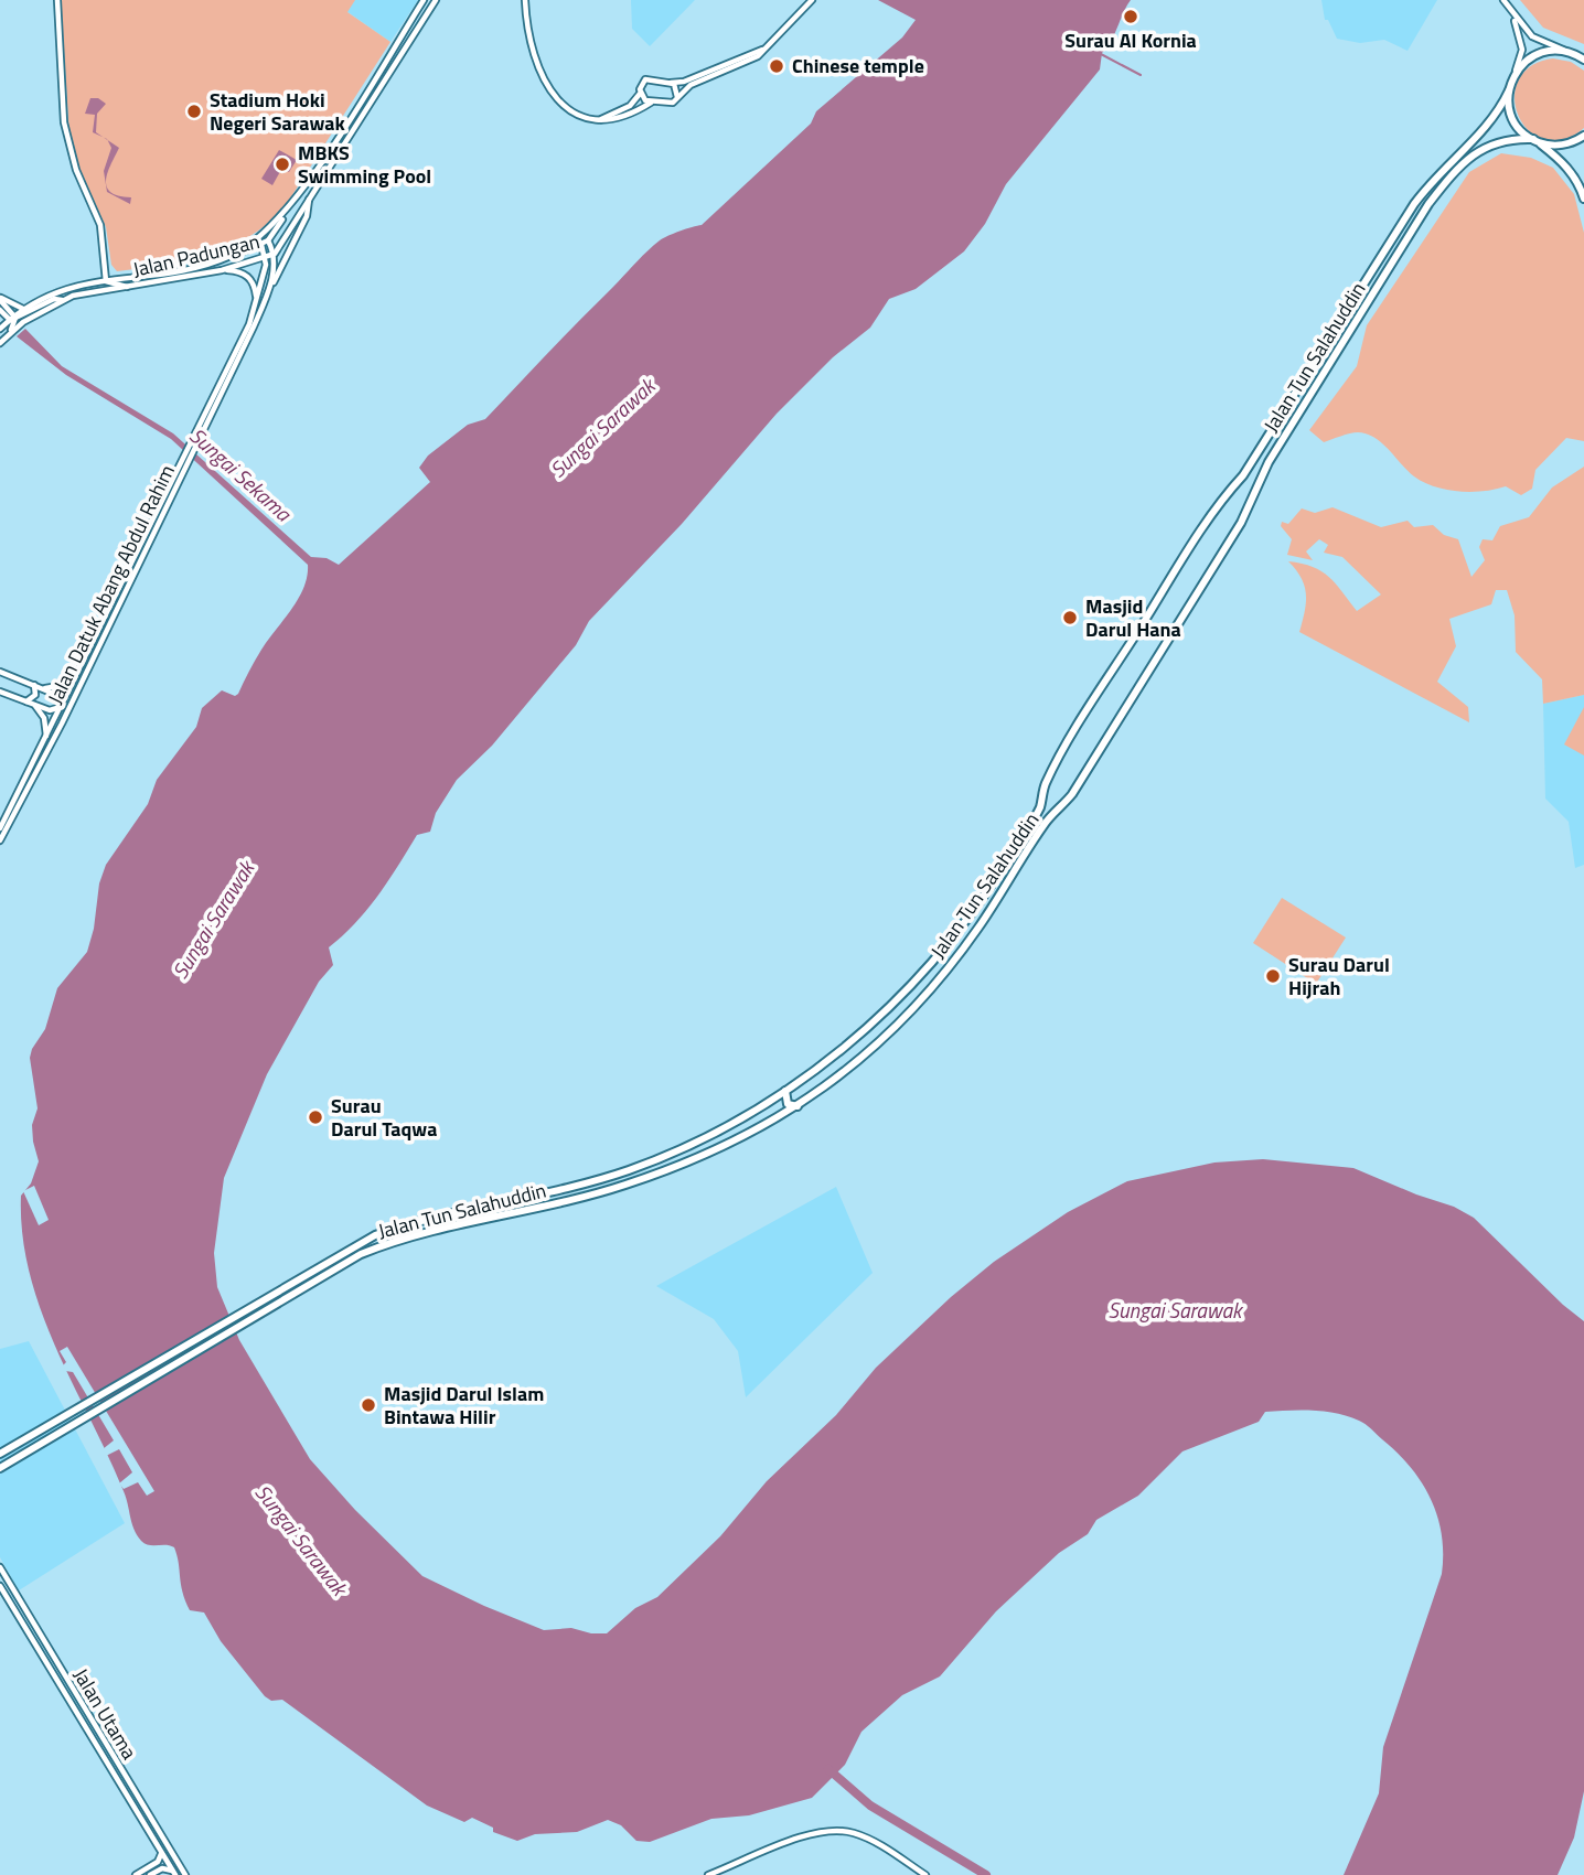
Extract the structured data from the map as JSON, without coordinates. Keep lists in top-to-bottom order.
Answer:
{
  "streets": {
    "highway": ["Jalan Tun Salahuddin"],
    "street": ["Jalan Padungan", "Jalan Datuk Abang Abdul Rahim", "Jalan Utama"]
  },
  "crossings": [
    ["Jalan Padungan", "Jalan Datuk Abang Abdul Rahim"]
  ],
  "water": ["Sungai Sarawak", "Sungai Sekama"],
  "places": [
    "Surau Al Kornia",
    "Chinese temple",
    "Stadium Hoki Negeri Sarawak",
    "MBKS Swimming Pool",
    "Masjid Darul Hana",
    "Surau Darul Hijrah",
    "Surau Darul Taqwa",
    "Masjid Darul Islam Bintawa Hilir"
  ]
}
